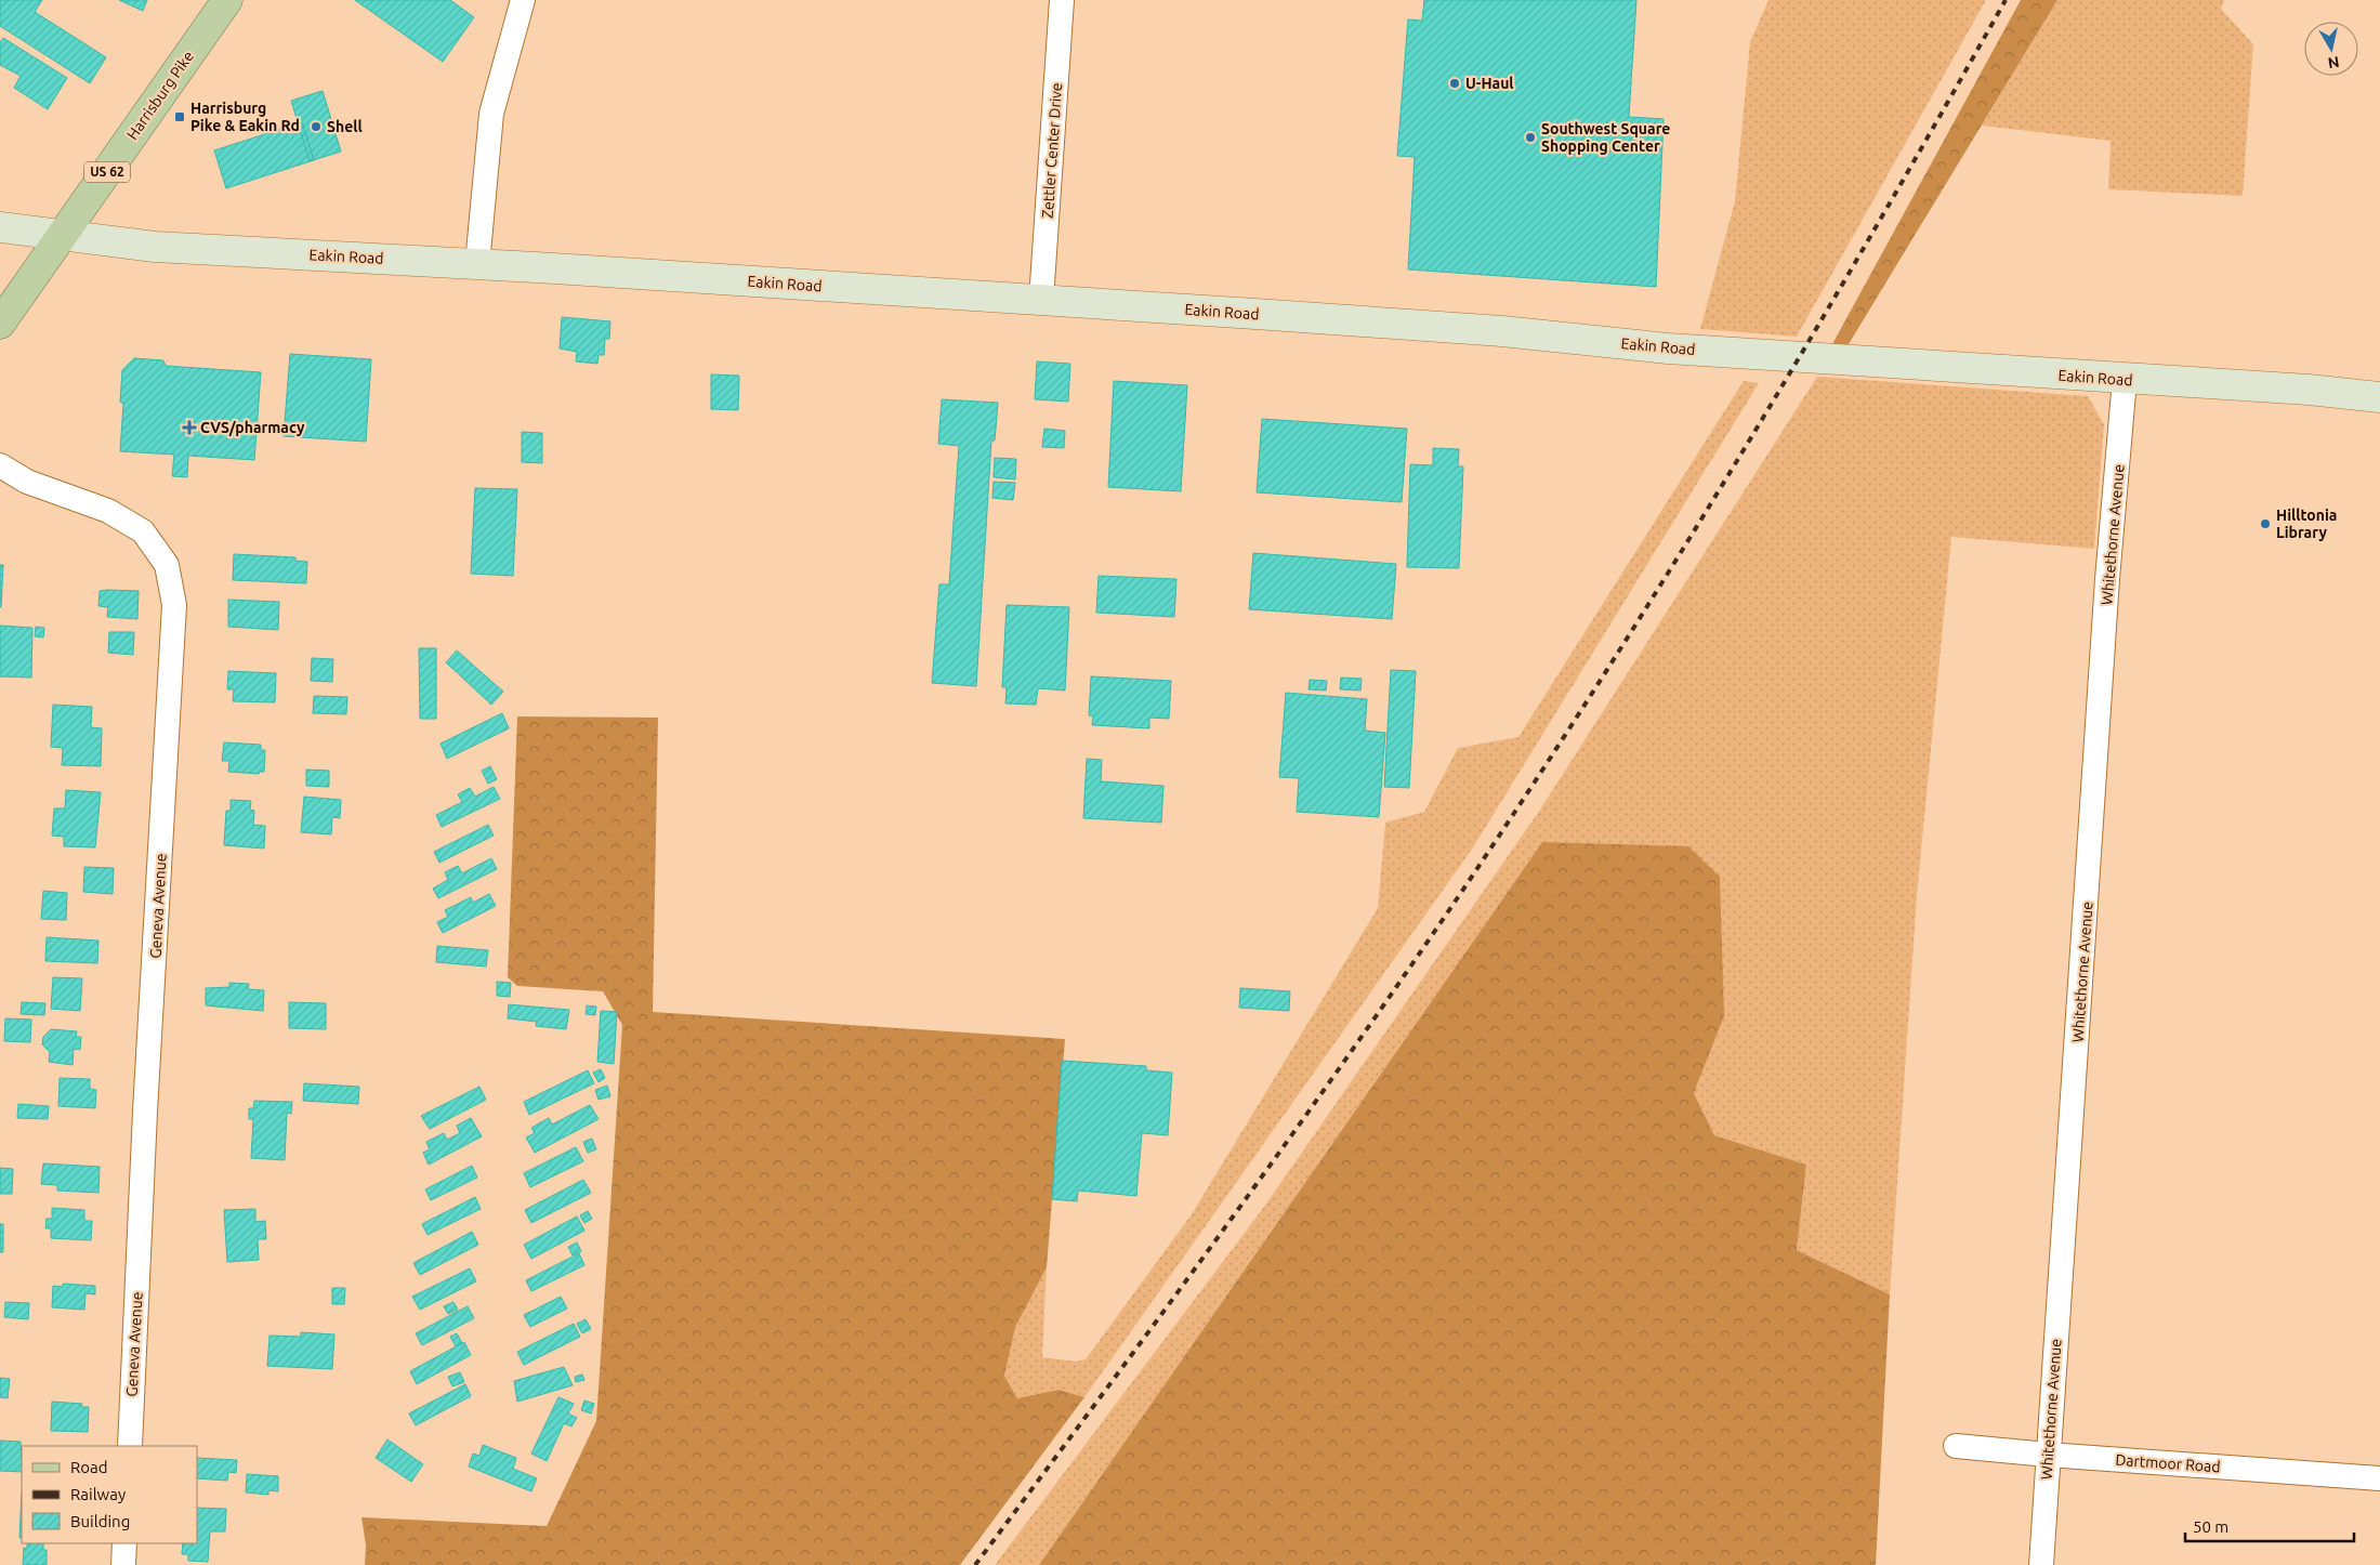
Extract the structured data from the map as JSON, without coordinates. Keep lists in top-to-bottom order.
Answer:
{
  "streets": {
    "main road": ["Harrisburg Pike", "US 62"],
    "street": [
      "Zettler Center Drive",
      "Eakin Road",
      "Whitethorne Avenue",
      "Geneva Avenue",
      "Dartmoor Road"
    ]
  },
  "crossings": [
    ["Harrisburg Pike", "Eakin Road"],
    ["Zettler Center Drive", "Eakin Road"],
    ["Eakin Road", "Whitethorne Avenue"],
    ["Whitethorne Avenue", "Dartmoor Road"]
  ],
  "places": {
    "other": [
      "U-Haul",
      "Shell",
      "Southwest Square Shopping Center",
      "Hilltonia Library"
    ],
    "transit": ["Harrisburg Pike & Eakin Rd"],
    "health": ["CVS/pharmacy"]
  },
  "legend": ["Road", "Railway", "Building"],
  "scale_bar": "50 m",
  "north": "bottom"
}
